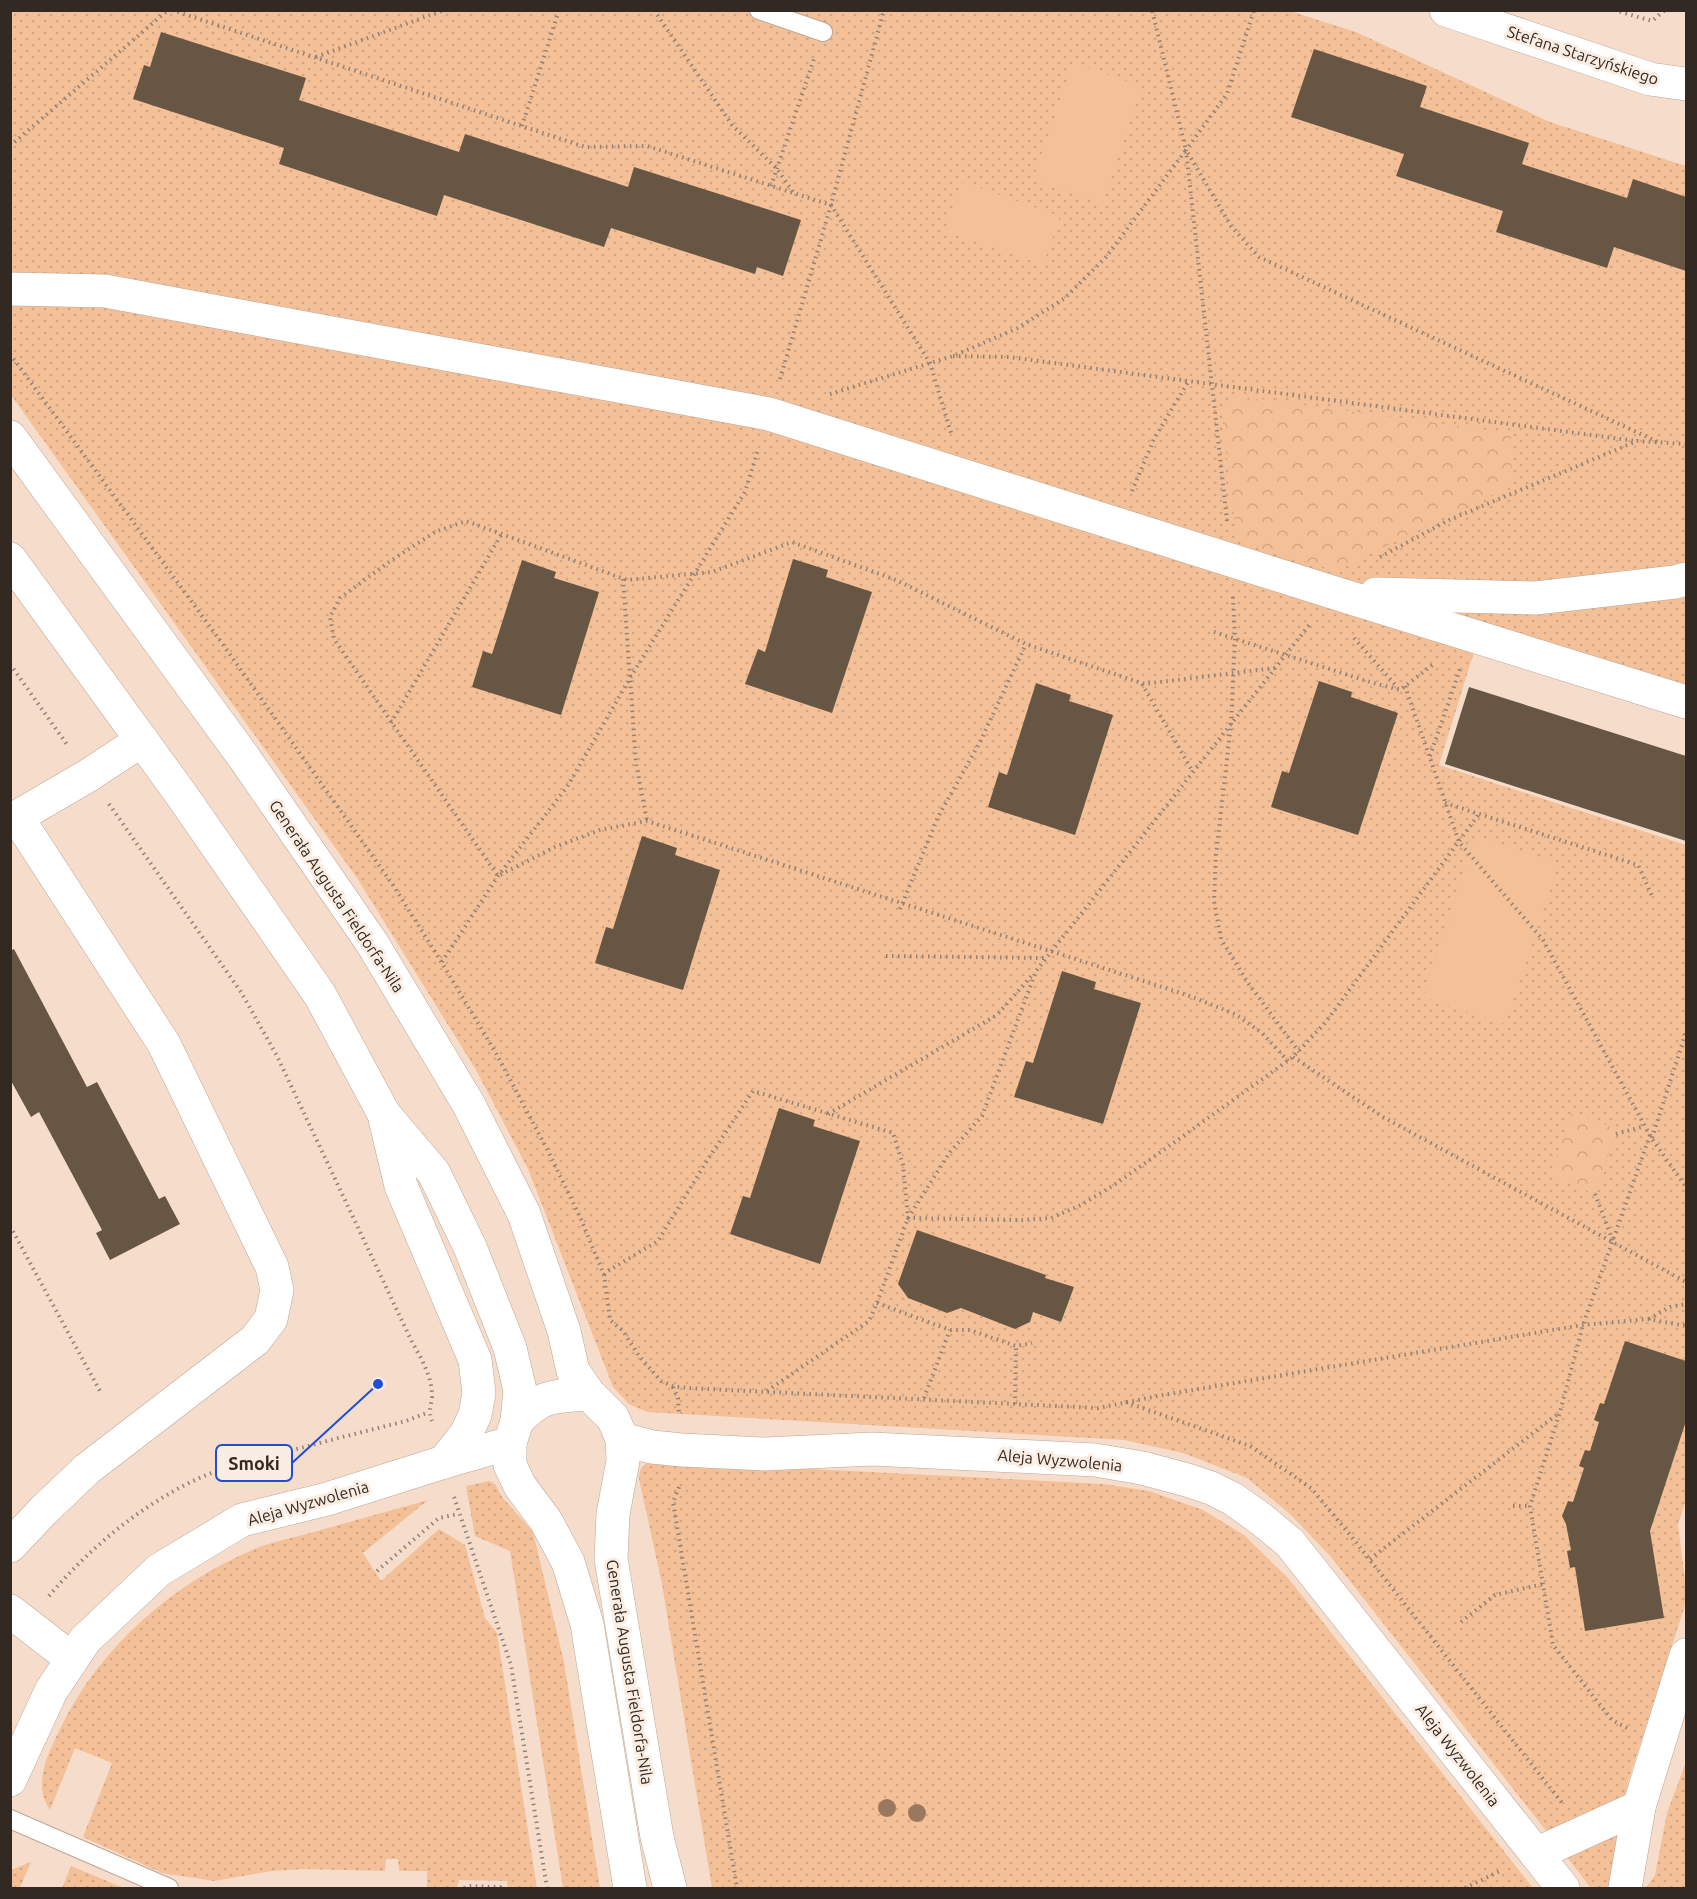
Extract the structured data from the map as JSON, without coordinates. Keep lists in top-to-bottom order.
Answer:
{
  "streets": {
    "street": ["Stefana Starzyńskiego", "Generała Augusta Fieldorfa-Nila", "Aleja Wyzwolenia"]
  },
  "crossings": [
    ["Generała Augusta Fieldorfa-Nila", "Aleja Wyzwolenia"]
  ],
  "places": ["Smoki"]
}
